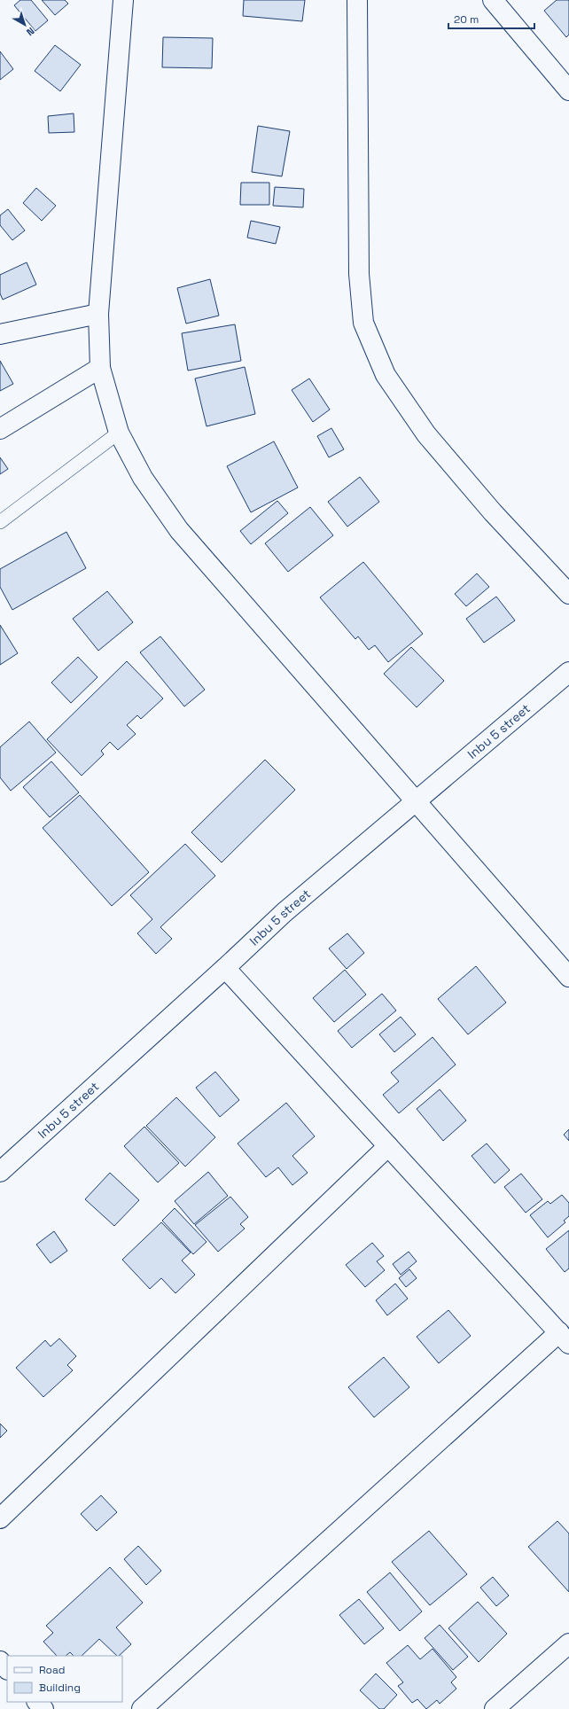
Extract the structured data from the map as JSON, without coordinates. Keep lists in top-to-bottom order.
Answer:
{
  "streets": {
    "street": ["Inbu 5 street"]
  },
  "legend": ["Road", "Building"],
  "scale_bar": "20 m",
  "north": "bottom right"
}
